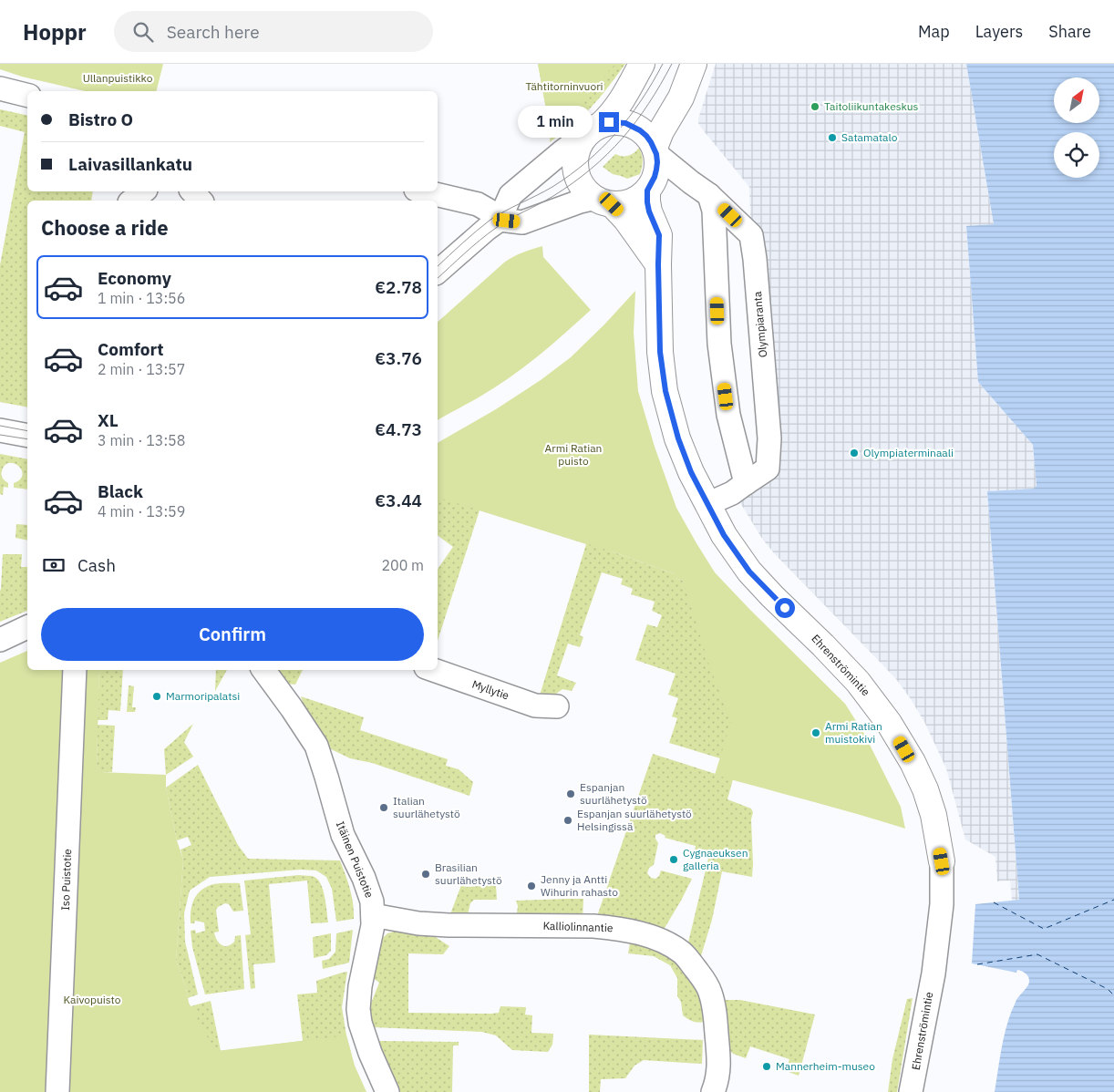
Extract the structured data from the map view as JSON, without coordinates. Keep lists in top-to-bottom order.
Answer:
{
  "streets": {
    "main road": ["Ehrenströmintie"],
    "street": [
      "Olympiaranta",
      "Myllytie",
      "Itäinen Puistotie",
      "Iso Puistotie",
      "Kalliolinnantie"
    ]
  },
  "crossings": [
    ["Olympiaranta", "Ehrenströmintie"],
    ["Itäinen Puistotie", "Kalliolinnantie"]
  ],
  "parks": [
    "Ullanpuistikko",
    "Tähtitorninvuori",
    "Armi Ratian puisto",
    "Kaivopuisto"
  ],
  "places": [
    "Taitoliikuntakeskus",
    "Satamatalo",
    "Olympiaterminaali",
    "Marmoripalatsi",
    "Armi Ratian muistokivi",
    "Espanjan suurlähetystö",
    "Italian suurlähetystö",
    "Espanjan suurlähetystö Helsingissä",
    "Cygnaeuksen galleria",
    "Brasilian suurlähetystö",
    "Jenny ja Antti Wihurin rahasto",
    "Mannerheim-museo"
  ],
  "north": "top right",
  "page": {
    "header": "Hoppr",
    "search": "Search here",
    "nav": ["Map", "Layers", "Share"],
    "banner": ["Bistro O", "Laivasillankatu"],
    "bubble": "1 min",
    "heading": "Choose a ride",
    "list": [
      {
        "name": "Economy",
        "note": "1 min · 13:56",
        "value": "€2.78"
      },
      {
        "name": "Comfort",
        "note": "2 min · 13:57",
        "value": "€3.76"
      },
      {
        "name": "XL",
        "note": "3 min · 13:58",
        "value": "€4.73"
      },
      {
        "name": "Black",
        "note": "4 min · 13:59",
        "value": "€3.44"
      }
    ],
    "pay": ["Cash", "200 m"],
    "buttons": "Confirm"
  }
}
